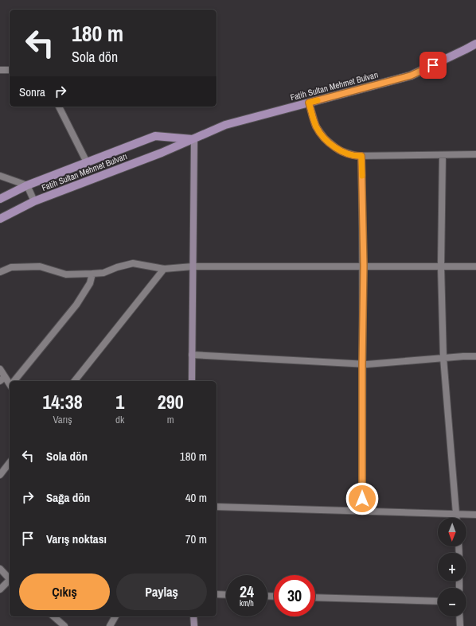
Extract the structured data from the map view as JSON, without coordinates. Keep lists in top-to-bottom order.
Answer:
{
  "streets": {
    "main road": ["Fatih Sultan Mehmet Bulvarı"]
  },
  "north": "bottom",
  "page": {
    "turn": ["180 m", "Sola dön"],
    "then": "Sonra",
    "eta": [
      "14:38",
      "Varış",
      "1",
      "dk",
      "290",
      "m"
    ],
    "list": [
      {
        "name": "Sola dön",
        "value": "180 m"
      },
      {
        "name": "Sağa dön",
        "value": "40 m"
      },
      {
        "name": "Varış noktası",
        "value": "70 m"
      }
    ],
    "map_buttons": ["+", "−"],
    "buttons": ["Çıkış", "Paylaş"],
    "speed": "24 km/h",
    "limit": "30"
  }
}
